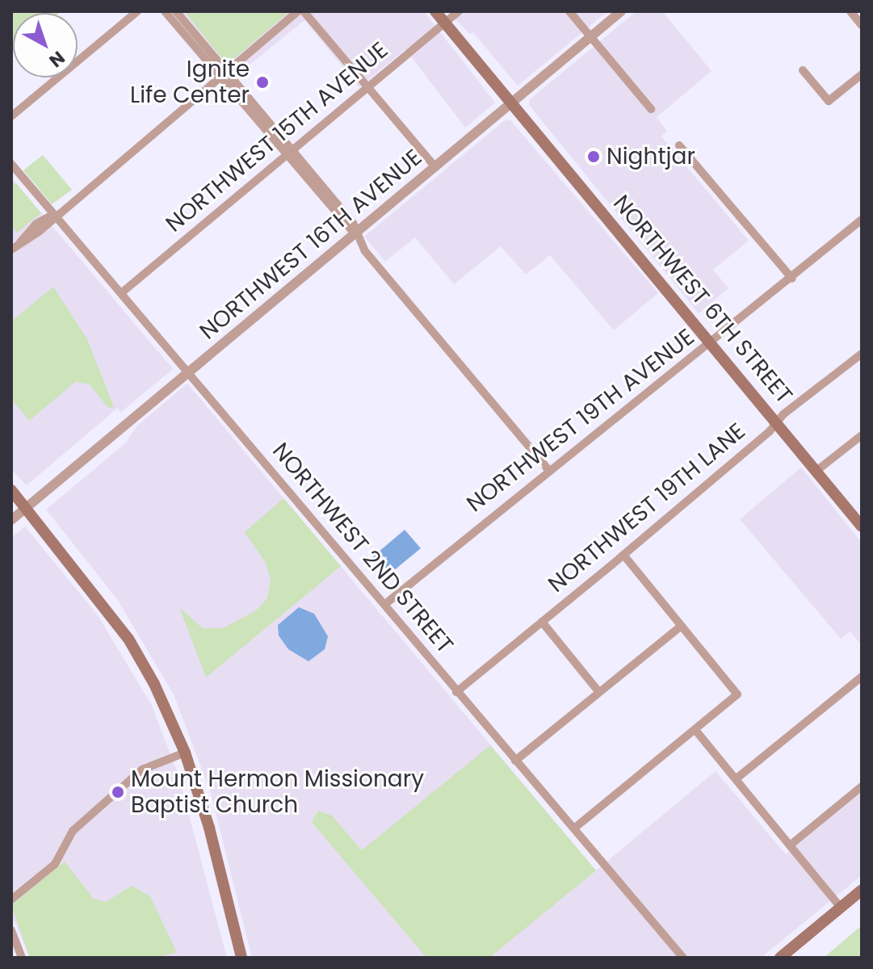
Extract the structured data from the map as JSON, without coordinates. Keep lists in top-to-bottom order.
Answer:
{
  "streets": {
    "main road": ["NORTHWEST 6TH STREET"],
    "street": [
      "NORTHWEST 15TH AVENUE",
      "NORTHWEST 16TH AVENUE",
      "NORTHWEST 19TH AVENUE",
      "NORTHWEST 19TH LANE",
      "NORTHWEST 2ND STREET"
    ]
  },
  "crossings": [
    ["NORTHWEST 15TH AVENUE", "NORTHWEST 6TH STREET"],
    ["NORTHWEST 15TH AVENUE", "NORTHWEST 2ND STREET"],
    ["NORTHWEST 16TH AVENUE", "NORTHWEST 6TH STREET"],
    ["NORTHWEST 16TH AVENUE", "NORTHWEST 2ND STREET"],
    ["NORTHWEST 6TH STREET", "NORTHWEST 19TH AVENUE"],
    ["NORTHWEST 6TH STREET", "NORTHWEST 19TH LANE"],
    ["NORTHWEST 19TH AVENUE", "NORTHWEST 2ND STREET"],
    ["NORTHWEST 19TH LANE", "NORTHWEST 2ND STREET"]
  ],
  "places": ["Ignite Life Center", "Nightjar", "Mount Hermon Missionary Baptist Church"],
  "north": "bottom right"
}
